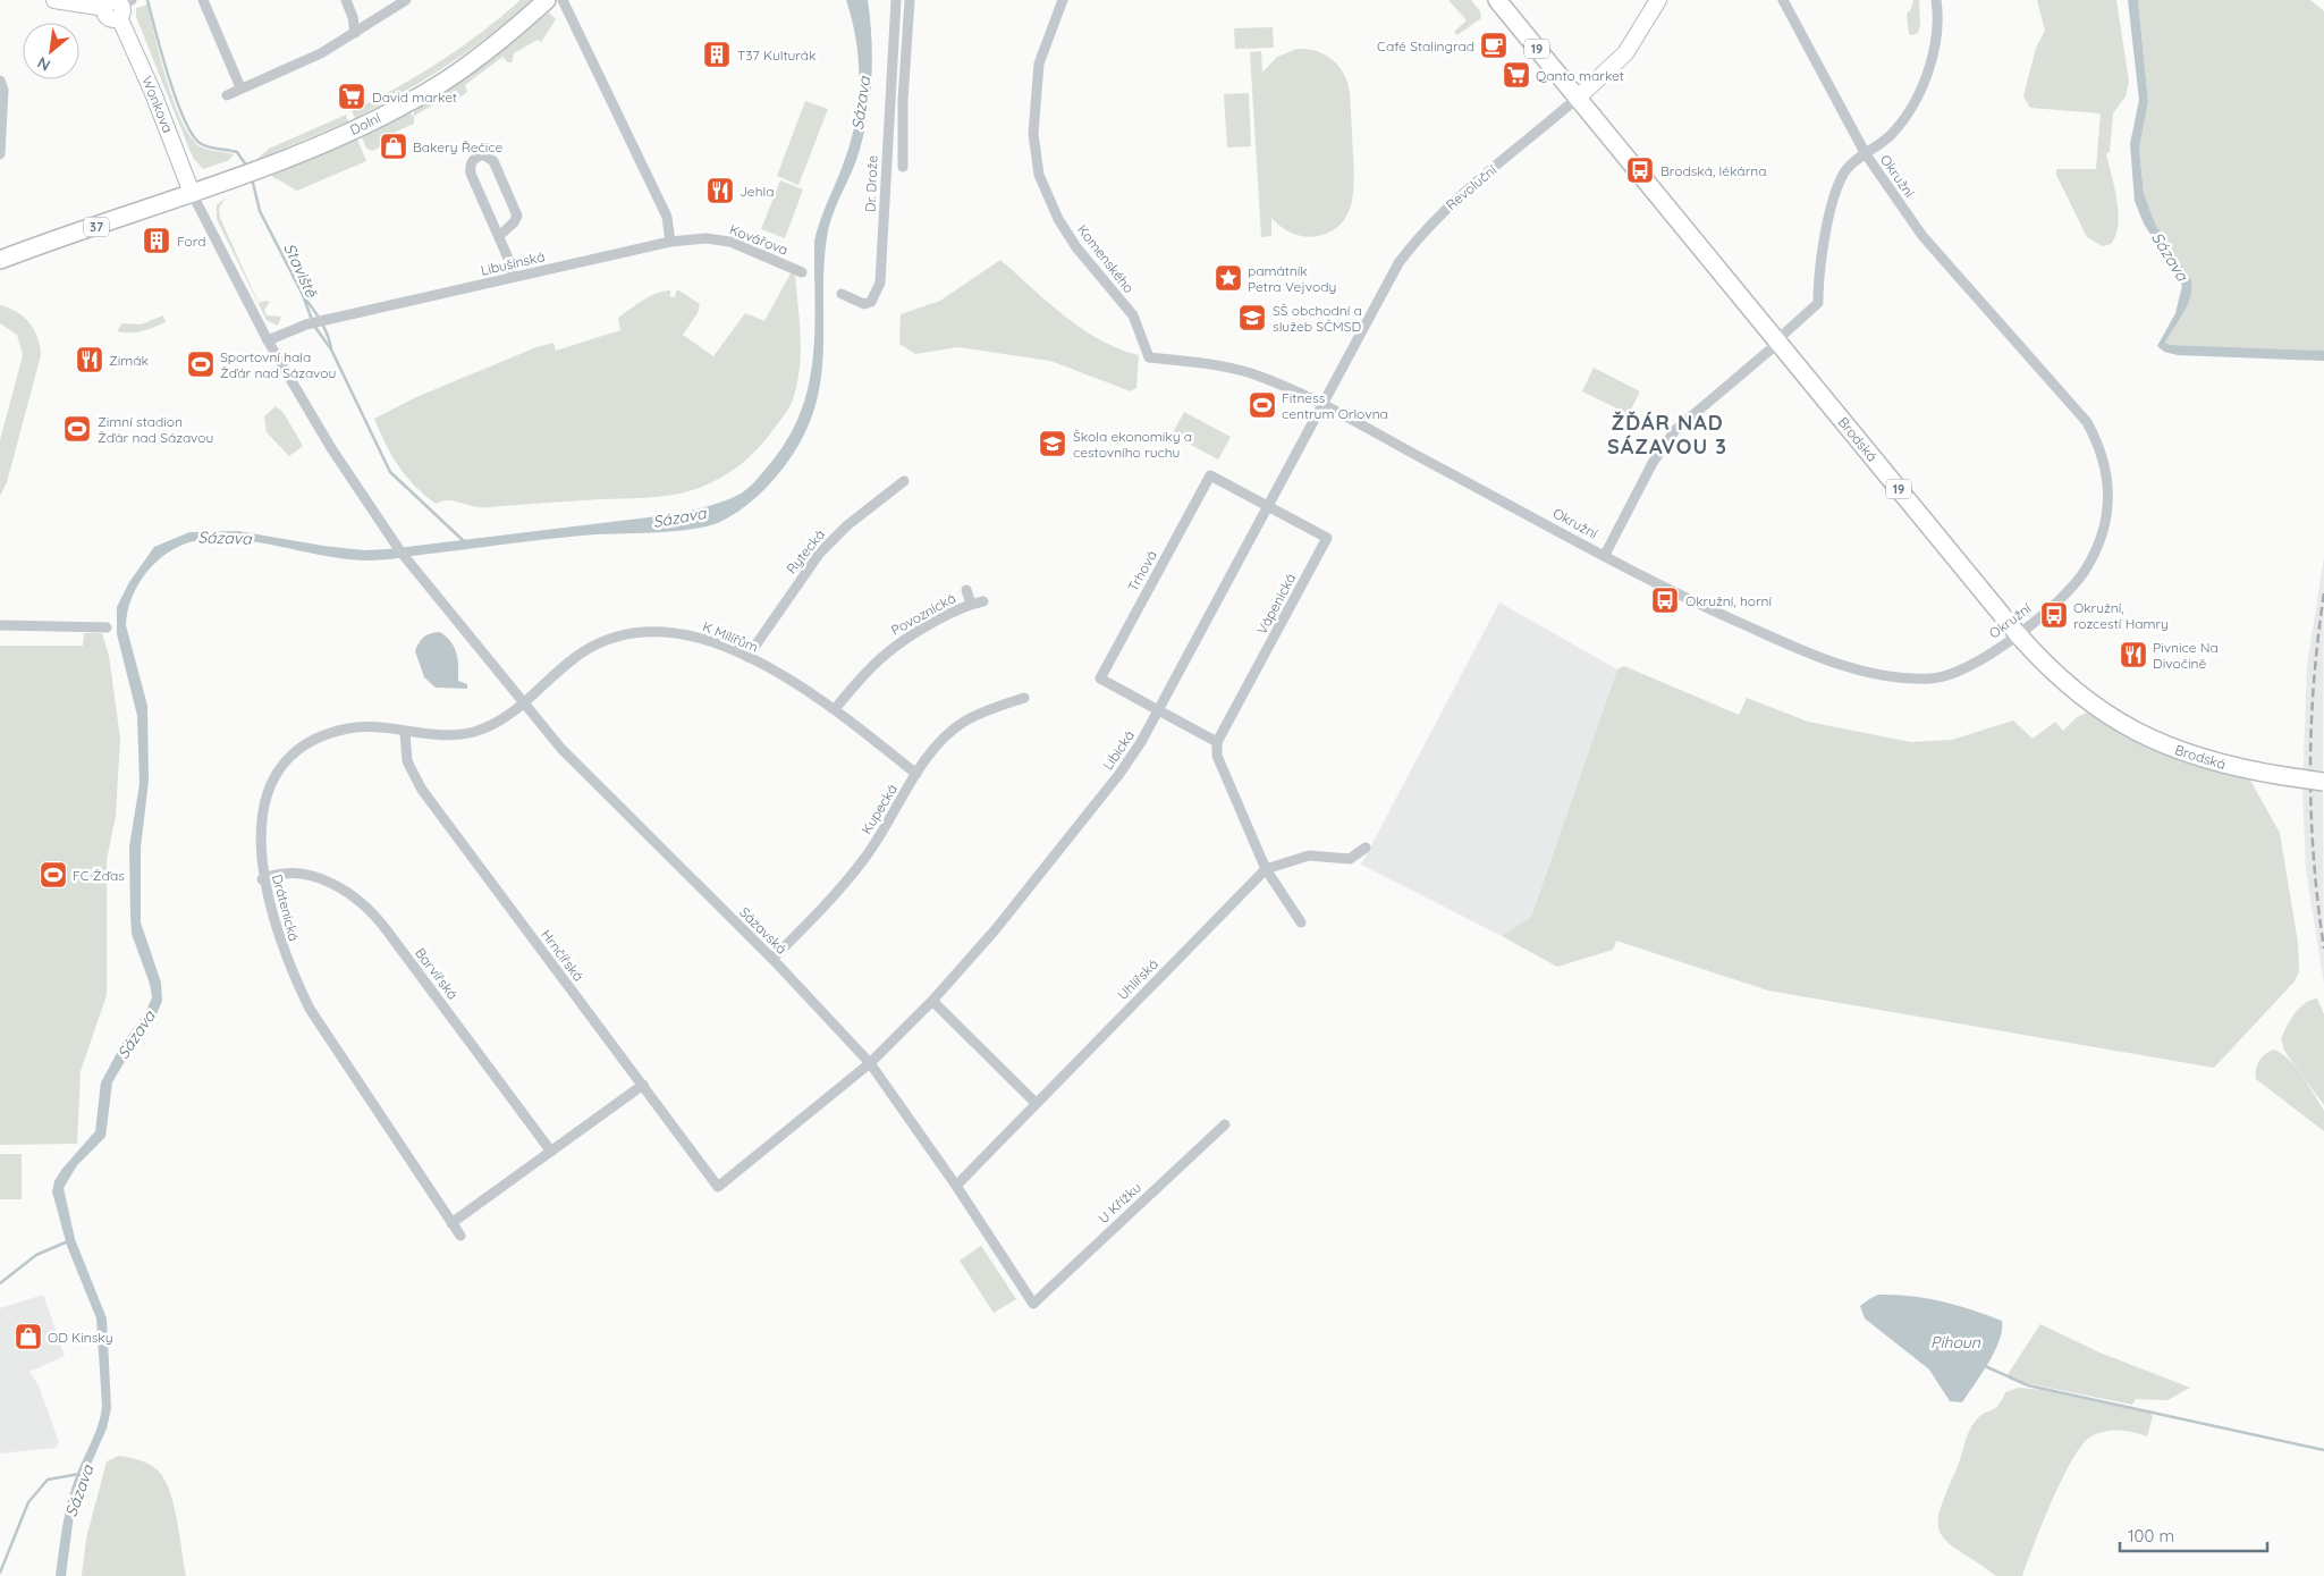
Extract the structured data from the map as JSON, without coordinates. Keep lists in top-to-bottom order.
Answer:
{
  "streets": {
    "main road": [
      "19",
      "Wonkova",
      "Dolní",
      "Revoluční",
      "37",
      "Brodská"
    ],
    "street": [
      "Okružní",
      "Dr. Drože",
      "Kovářova",
      "Komenského",
      "Libušínská",
      "Rytecká",
      "Trhová",
      "Vápenická",
      "Povoznická",
      "K Milířům",
      "Libická",
      "Kupecká",
      "Drátenická",
      "Sázavská",
      "Hrnčířská",
      "Barvířská",
      "Uhlířská",
      "U Křížku"
    ]
  },
  "crossings": [
    ["Wonkova", "Dolní"],
    ["Wonkova", "37"],
    ["Dolní", "37"],
    ["Okružní", "Revoluční"],
    ["Okružní", "Komenského"],
    ["Okružní", "Brodská"],
    ["Okružní", "Libická"],
    ["Revoluční", "Komenského"],
    ["Revoluční", "Brodská"],
    ["Revoluční", "Libická"],
    ["Kovářova", "Libušínská"],
    ["Komenského", "Libická"],
    ["Libušínská", "Sázavská"],
    ["Rytecká", "K Milířům"],
    ["Trhová", "Vápenická"],
    ["Trhová", "Libická"],
    ["Vápenická", "Libická"],
    ["Povoznická", "K Milířům"],
    ["K Milířům", "Kupecká"],
    ["K Milířům", "Drátenická"],
    ["K Milířům", "Sázavská"],
    ["Libická", "Sázavská"],
    ["Libická", "Hrnčířská"],
    ["Kupecká", "Sázavská"],
    ["Drátenická", "Sázavská"],
    ["Drátenická", "Hrnčířská"],
    ["Drátenická", "Barvířská"],
    ["Sázavská", "Uhlířská"],
    ["Sázavská", "U Křížku"]
  ],
  "districts": ["ŽĎÁR NAD SÁZAVOU 3"],
  "water": ["Sázava", "Staviště", "Pihoun"],
  "places": {
    "cafe": ["Café Stalingrad"],
    "building": ["T37 Kulturák", "Ford"],
    "supermarket": ["Qanto market", "David market"],
    "shop": ["Bakery Řečice", "OD Kinsky"],
    "bus stop": ["Brodská, lékárna", "Okružní, horní", "Okružní, rozcestí Hamry"],
    "restaurant": ["Jehla", "Zimák", "Pivnice Na Divočině"],
    "place": ["památník Petra Vejvody"],
    "school or university": ["SŠ obchodní a služeb SČMSD", "Škola ekonomiky a cestovního ruchu"],
    "sports": [
      "Sportovní hala Žďár nad Sázavou",
      "Fitness centrum Orlovna",
      "Zimní stadion Žďár nad Sázavou",
      "FC Žďas"
    ]
  },
  "scale_bar": "100 m",
  "north": "bottom left"
}
